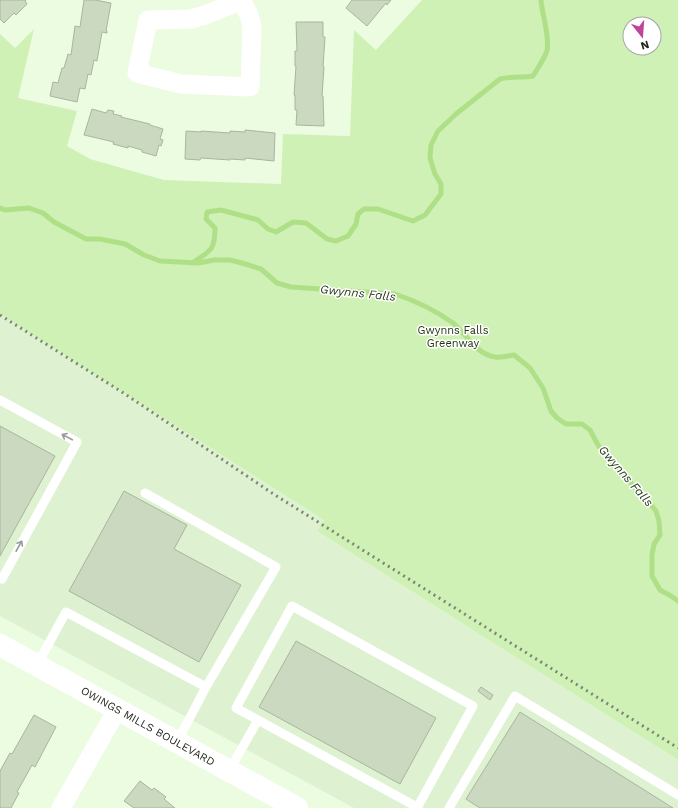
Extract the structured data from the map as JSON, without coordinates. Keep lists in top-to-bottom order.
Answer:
{
  "streets": {
    "main road": ["OWINGS MILLS BOULEVARD"]
  },
  "water": ["Gwynns Falls"],
  "parks": ["Gwynns Falls Greenway"],
  "north": "bottom"
}
